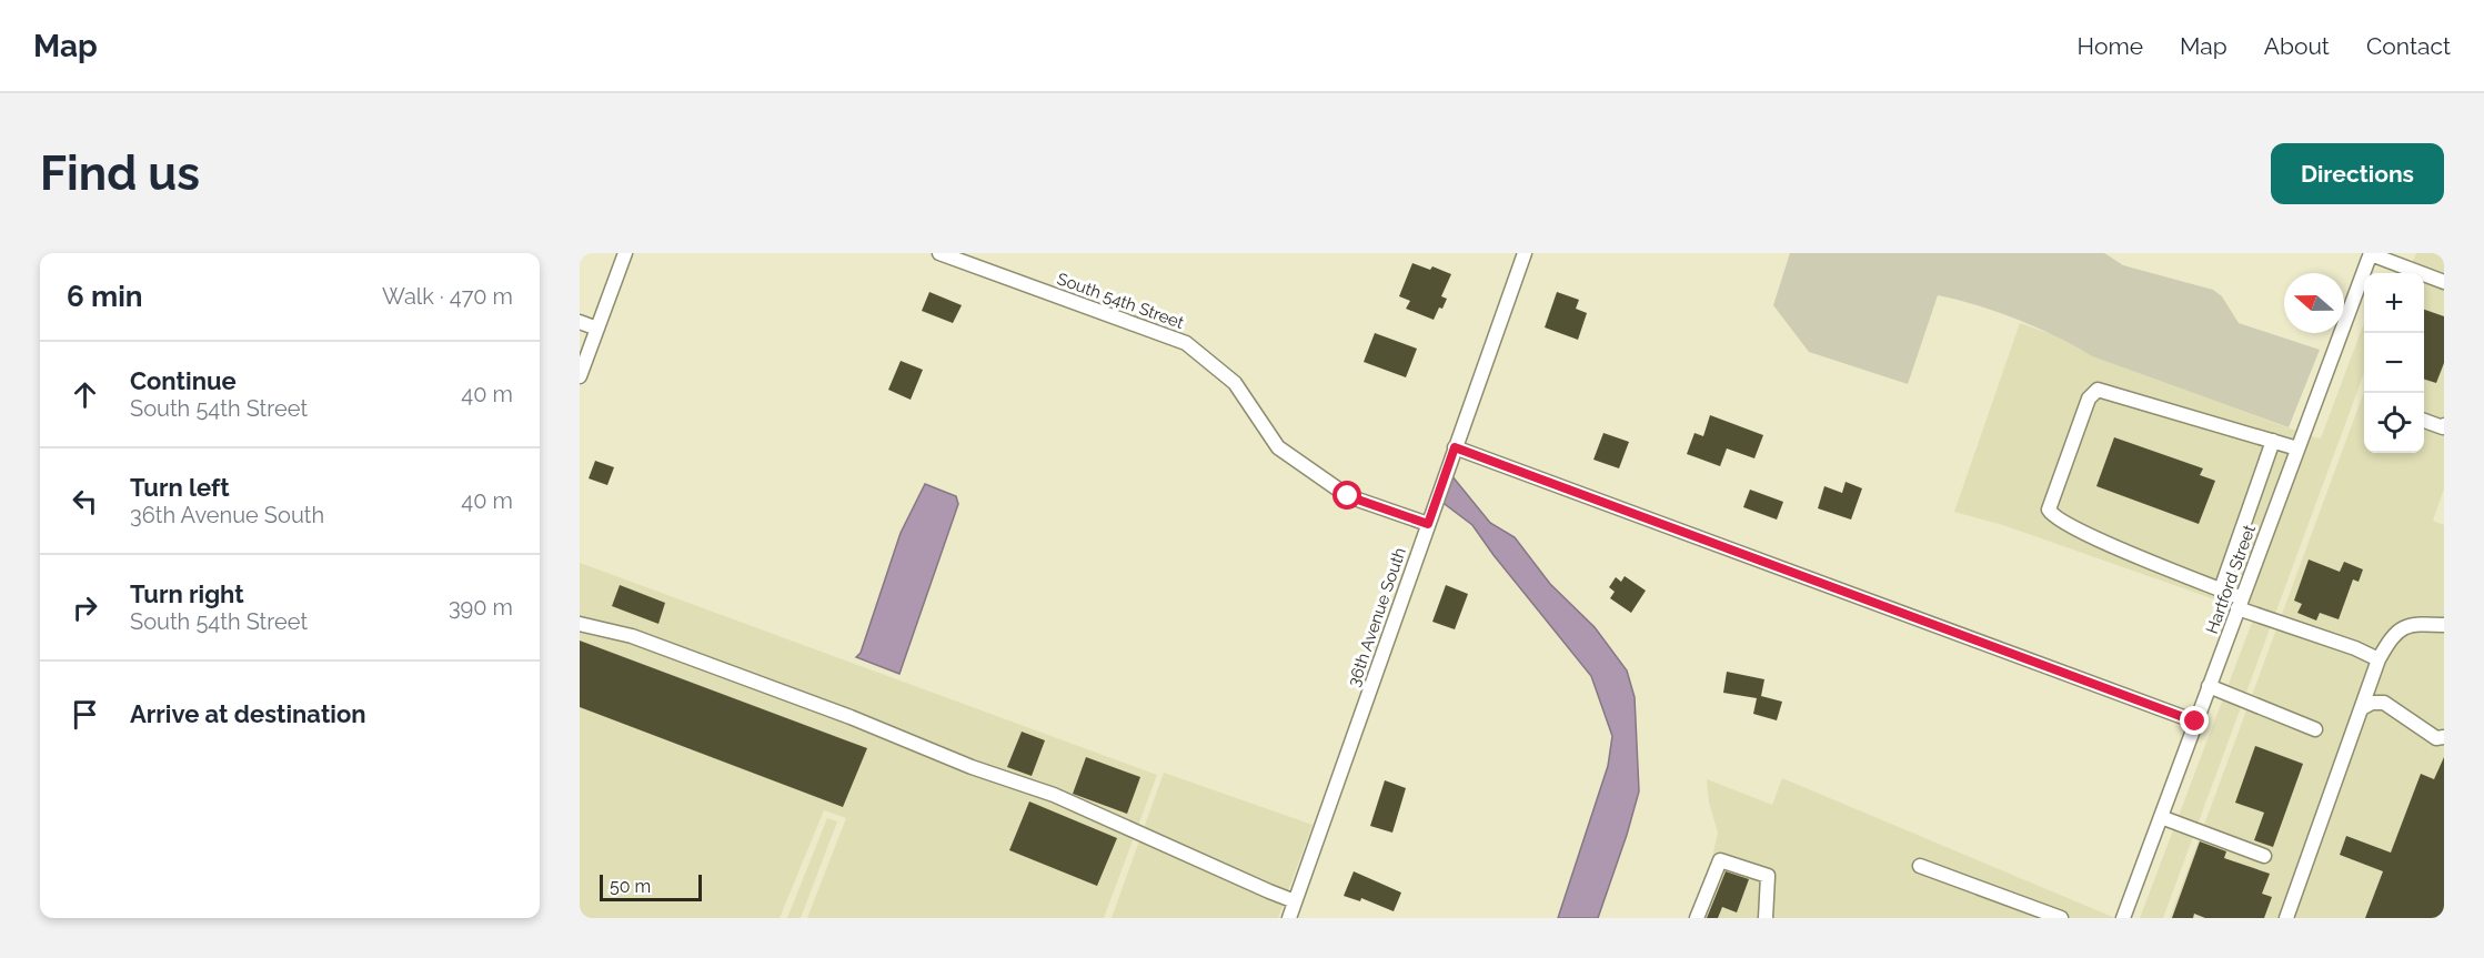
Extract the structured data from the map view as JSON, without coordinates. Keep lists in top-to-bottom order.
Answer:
{
  "streets": {
    "street": ["South 54th Street", "Hartford Street", "36th Avenue South"]
  },
  "crossings": [
    ["South 54th Street", "36th Avenue South"]
  ],
  "scale_bar": "50 m",
  "north": "left",
  "page": {
    "header": "Map",
    "nav": [
      "Home",
      "Map",
      "About",
      "Contact"
    ],
    "buttons": "Directions",
    "title": "Find us",
    "heading": ["6 min", "Walk · 470 m"],
    "map_buttons": ["+", "−"],
    "list": [
      ["Continue", "South 54th Street", "40 m"],
      ["Turn left", "36th Avenue South", "40 m"],
      ["Turn right", "South 54th Street", "390 m"],
      "Arrive at destination"
    ],
    "scale": "50 m"
  }
}
